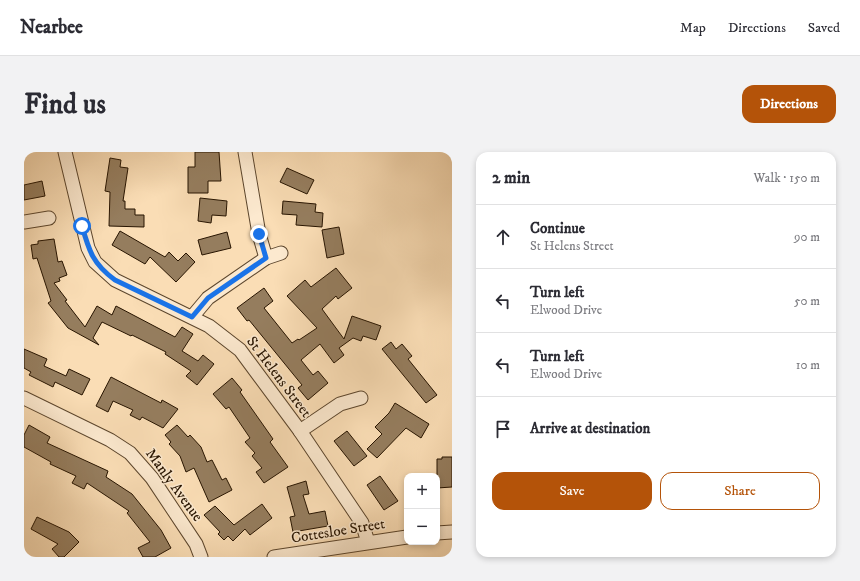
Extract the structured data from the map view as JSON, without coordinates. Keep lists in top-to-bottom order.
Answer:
{
  "streets": {
    "street": ["St Helens Street", "Manly Avenue", "Cottesloe Street"]
  },
  "crossings": [
    ["St Helens Street", "Cottesloe Street"]
  ],
  "page": {
    "header": "Nearbee",
    "nav": ["Map", "Directions", "Saved"],
    "buttons": [
      "Directions",
      ["Save", "Share"]
    ],
    "title": "Find us",
    "heading": ["2 min", "Walk · 150 m"],
    "list": [
      ["Continue", "St Helens Street", "90 m"],
      ["Turn left", "Elwood Drive", "50 m"],
      ["Turn left", "Elwood Drive", "10 m"],
      "Arrive at destination"
    ],
    "map_buttons": ["+", "−"]
  }
}
